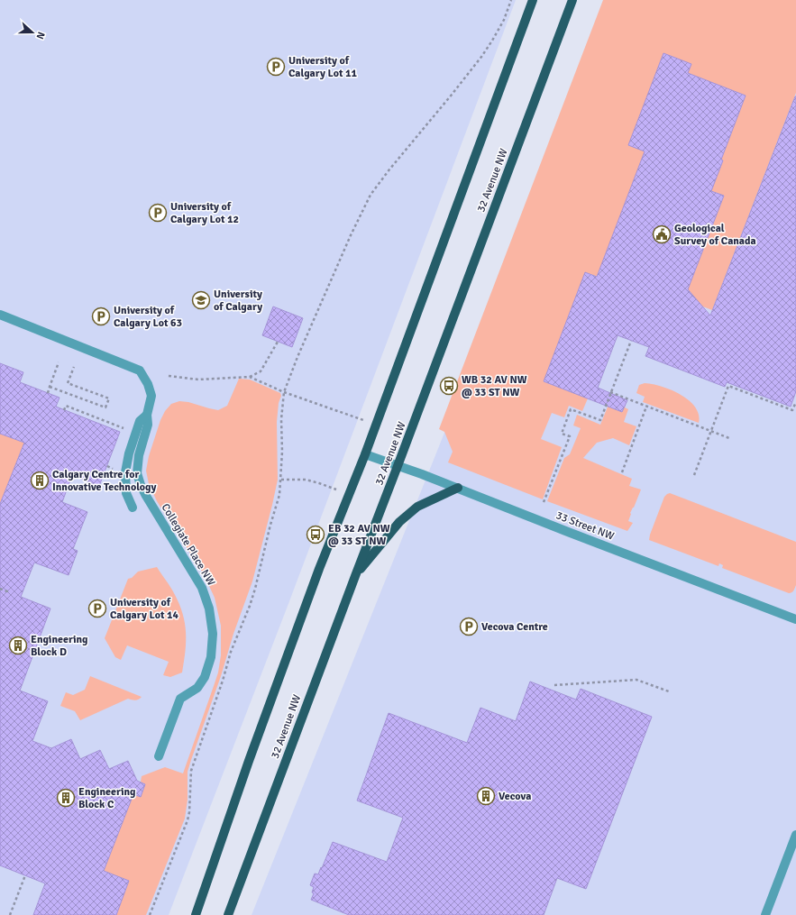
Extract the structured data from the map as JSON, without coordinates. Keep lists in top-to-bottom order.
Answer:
{
  "streets": {
    "main road": ["32 Avenue NW"],
    "street": ["33 Street NW", "Collegiate Place NW"]
  },
  "crossings": [
    ["32 Avenue NW", "33 Street NW"]
  ],
  "places": {
    "parking": [
      "University of Calgary Lot 11",
      "University of Calgary Lot 12",
      "University of Calgary Lot 63",
      "University of Calgary Lot 14",
      "Vecova Centre"
    ],
    "public building": ["Geological Survey of Canada"],
    "school or university": ["University of Calgary"],
    "bus stop": ["WB 32 AV NW @ 33 ST NW", "EB 32 AV NW @ 33 ST NW"],
    "building": [
      "Calgary Centre for Innovative Technology",
      "Engineering Block D",
      "Vecova",
      "Engineering Block C"
    ]
  },
  "north": "right"
}
